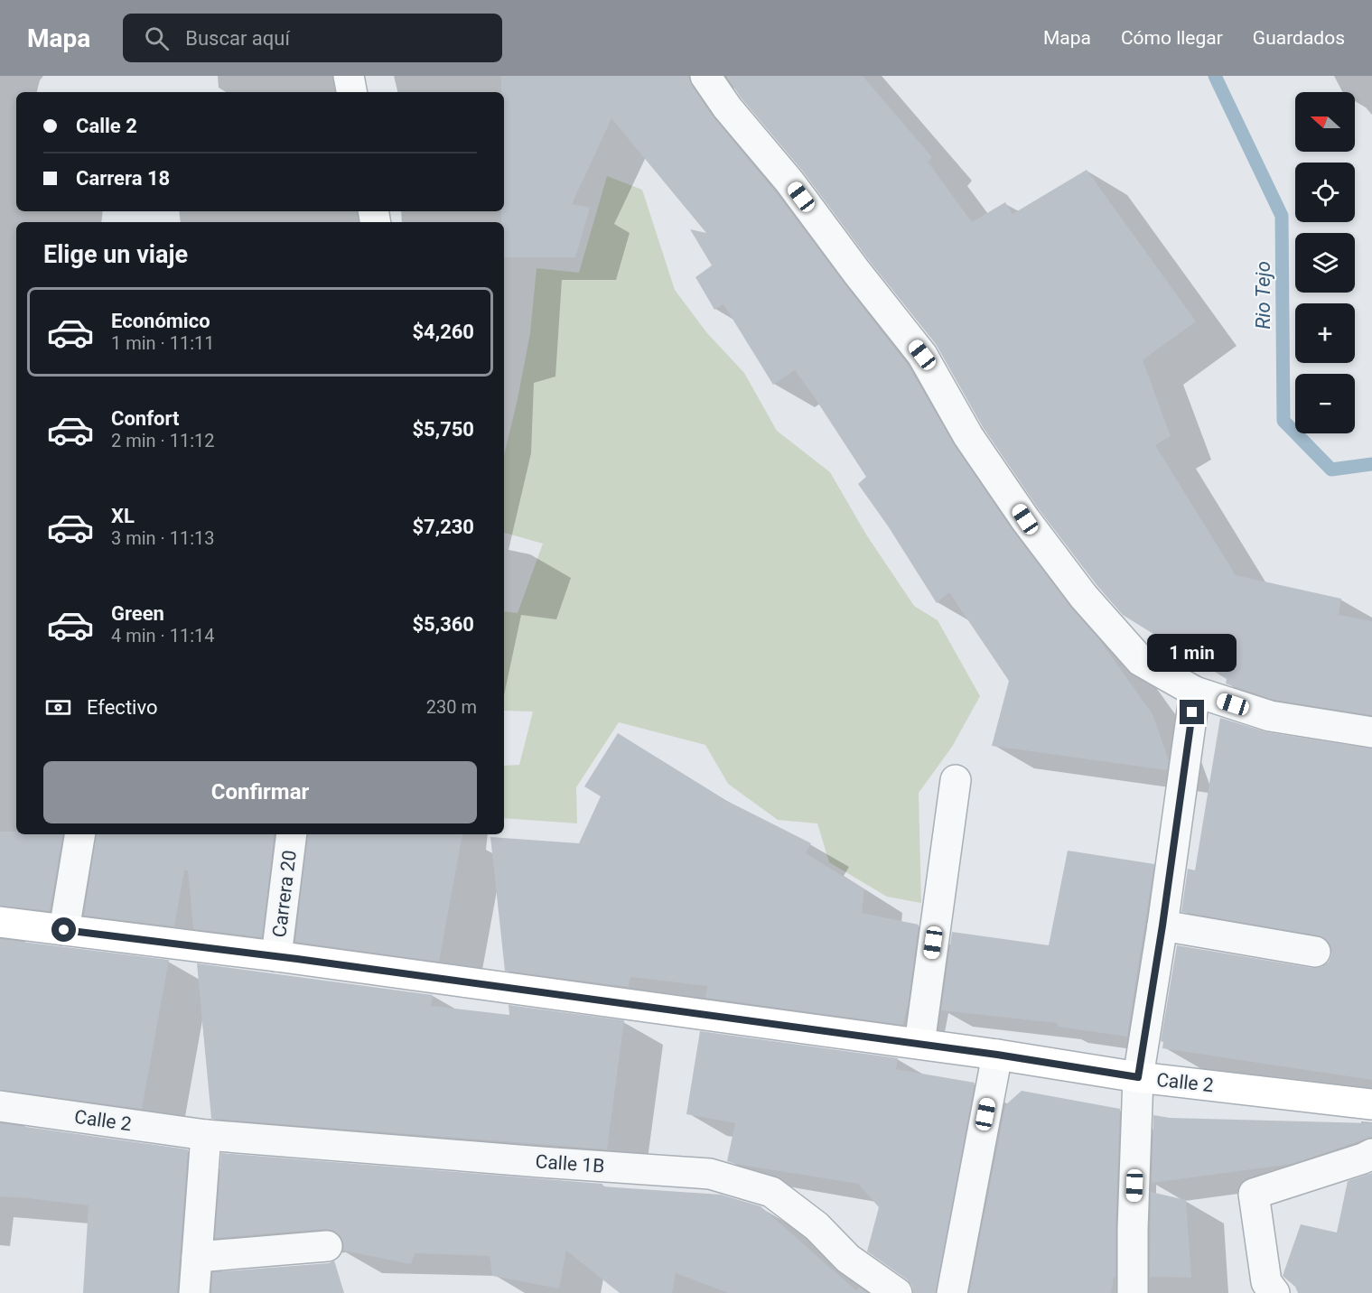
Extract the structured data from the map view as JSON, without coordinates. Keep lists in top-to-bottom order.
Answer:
{
  "streets": {
    "street": ["Carrera 20", "Calle 2", "Calle 1B"]
  },
  "crossings": [
    ["Carrera 20", "Calle 2"],
    ["Calle 2", "Calle 1B"]
  ],
  "water": ["Rio Tejo"],
  "north": "left",
  "page": {
    "header": "Mapa",
    "search": "Buscar aquí",
    "nav": ["Mapa", "Cómo llegar", "Guardados"],
    "map_buttons": ["+", "−"],
    "banner": ["Calle 2", "Carrera 18"],
    "heading": "Elige un viaje",
    "list": [
      {
        "name": "Económico",
        "note": "1 min · 11:11",
        "value": "$4,260"
      },
      {
        "name": "Confort",
        "note": "2 min · 11:12",
        "value": "$5,750"
      },
      {
        "name": "XL",
        "note": "3 min · 11:13",
        "value": "$7,230"
      },
      {
        "name": "Green",
        "note": "4 min · 11:14",
        "value": "$5,360"
      }
    ],
    "bubble": "1 min",
    "pay": ["Efectivo", "230 m"],
    "buttons": "Confirmar"
  }
}
